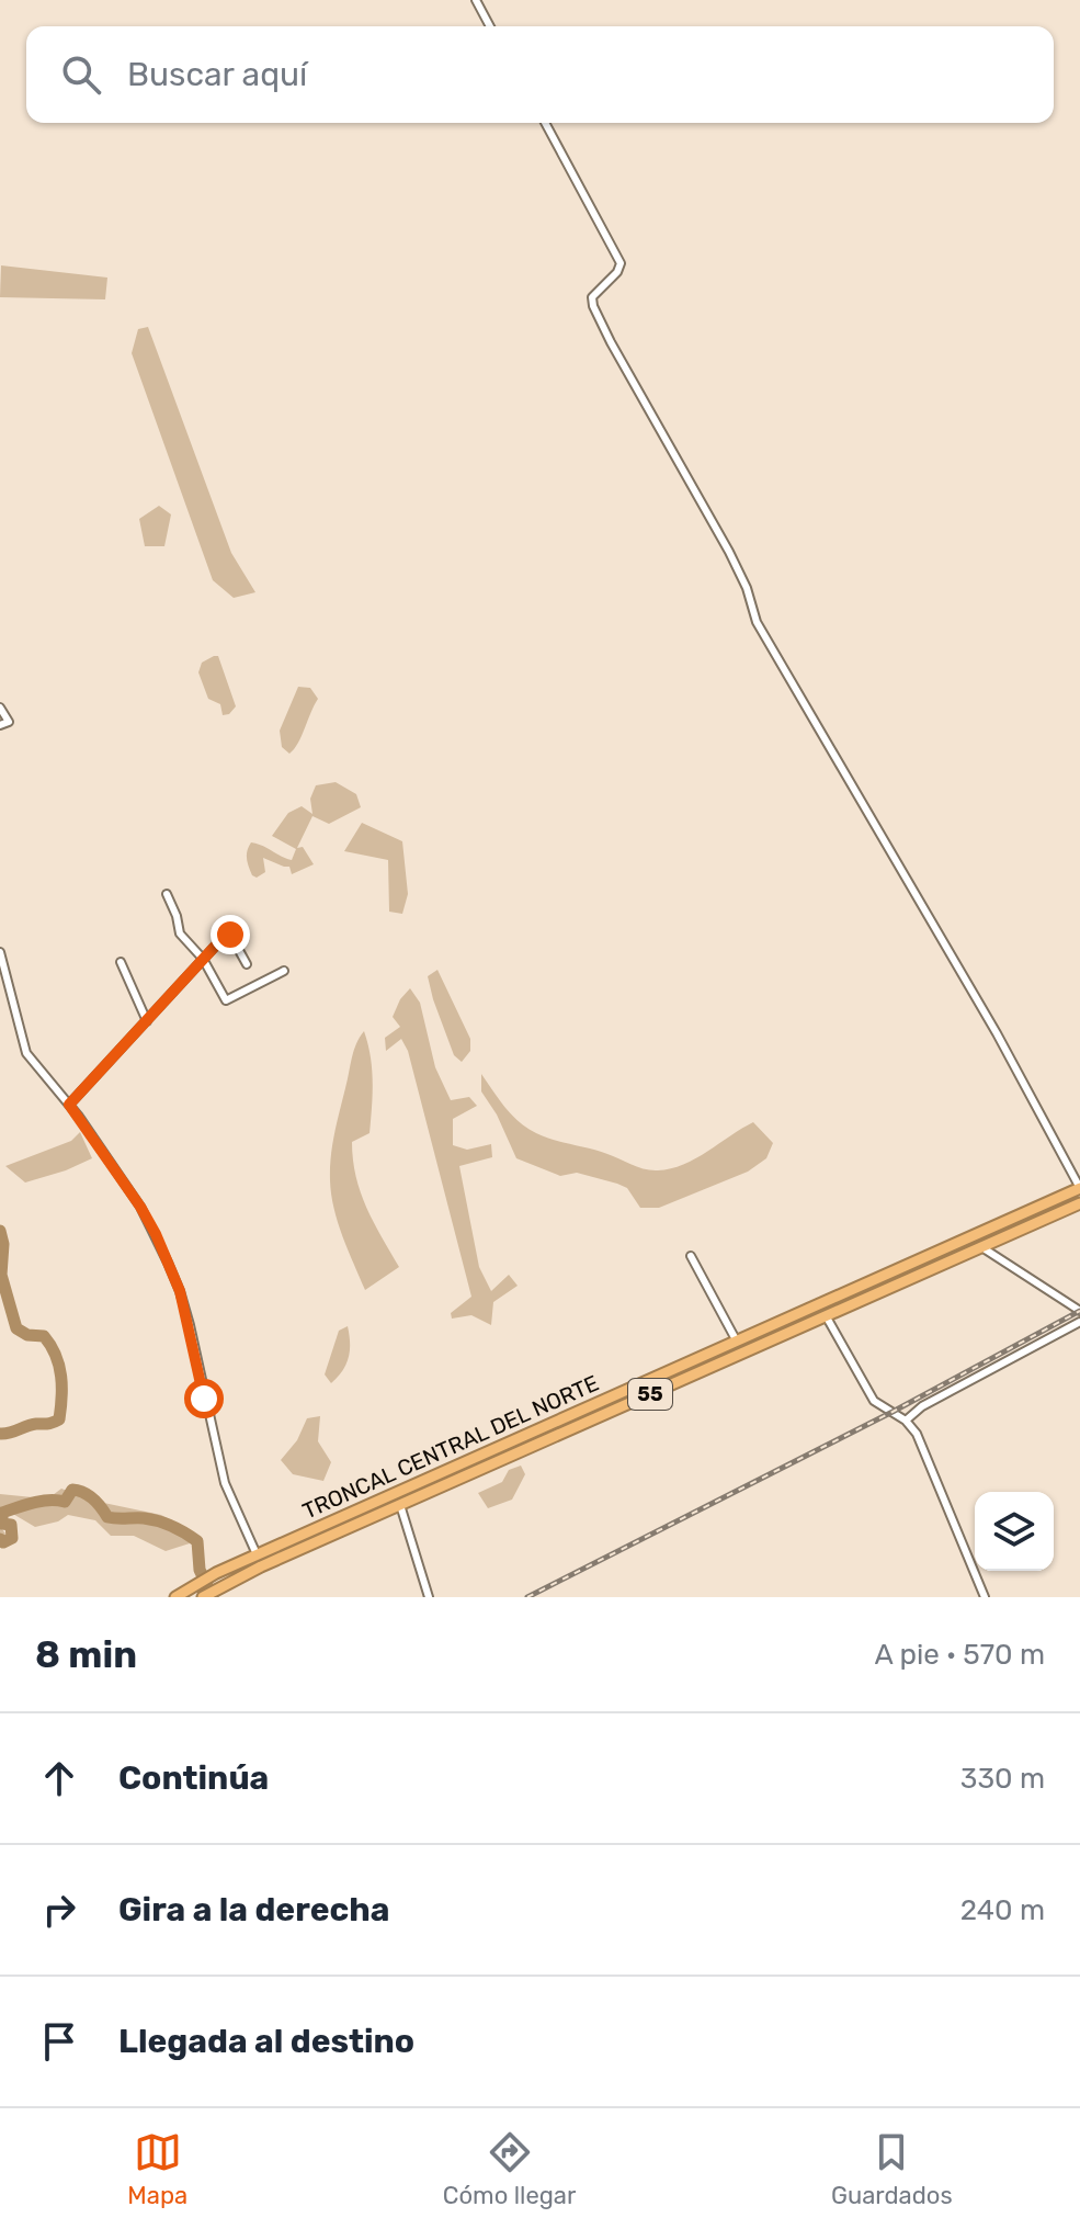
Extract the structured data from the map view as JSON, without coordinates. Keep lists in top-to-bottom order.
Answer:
{
  "streets": {
    "highway": ["55", "TRONCAL CENTRAL DEL NORTE"]
  },
  "page": {
    "search": "Buscar aquí",
    "heading": ["8 min", "A pie · 570 m"],
    "list": [
      ["Continúa", "330 m"],
      ["Gira a la derecha", "240 m"],
      "Llegada al destino"
    ],
    "nav": ["Mapa", "Cómo llegar", "Guardados"]
  }
}
